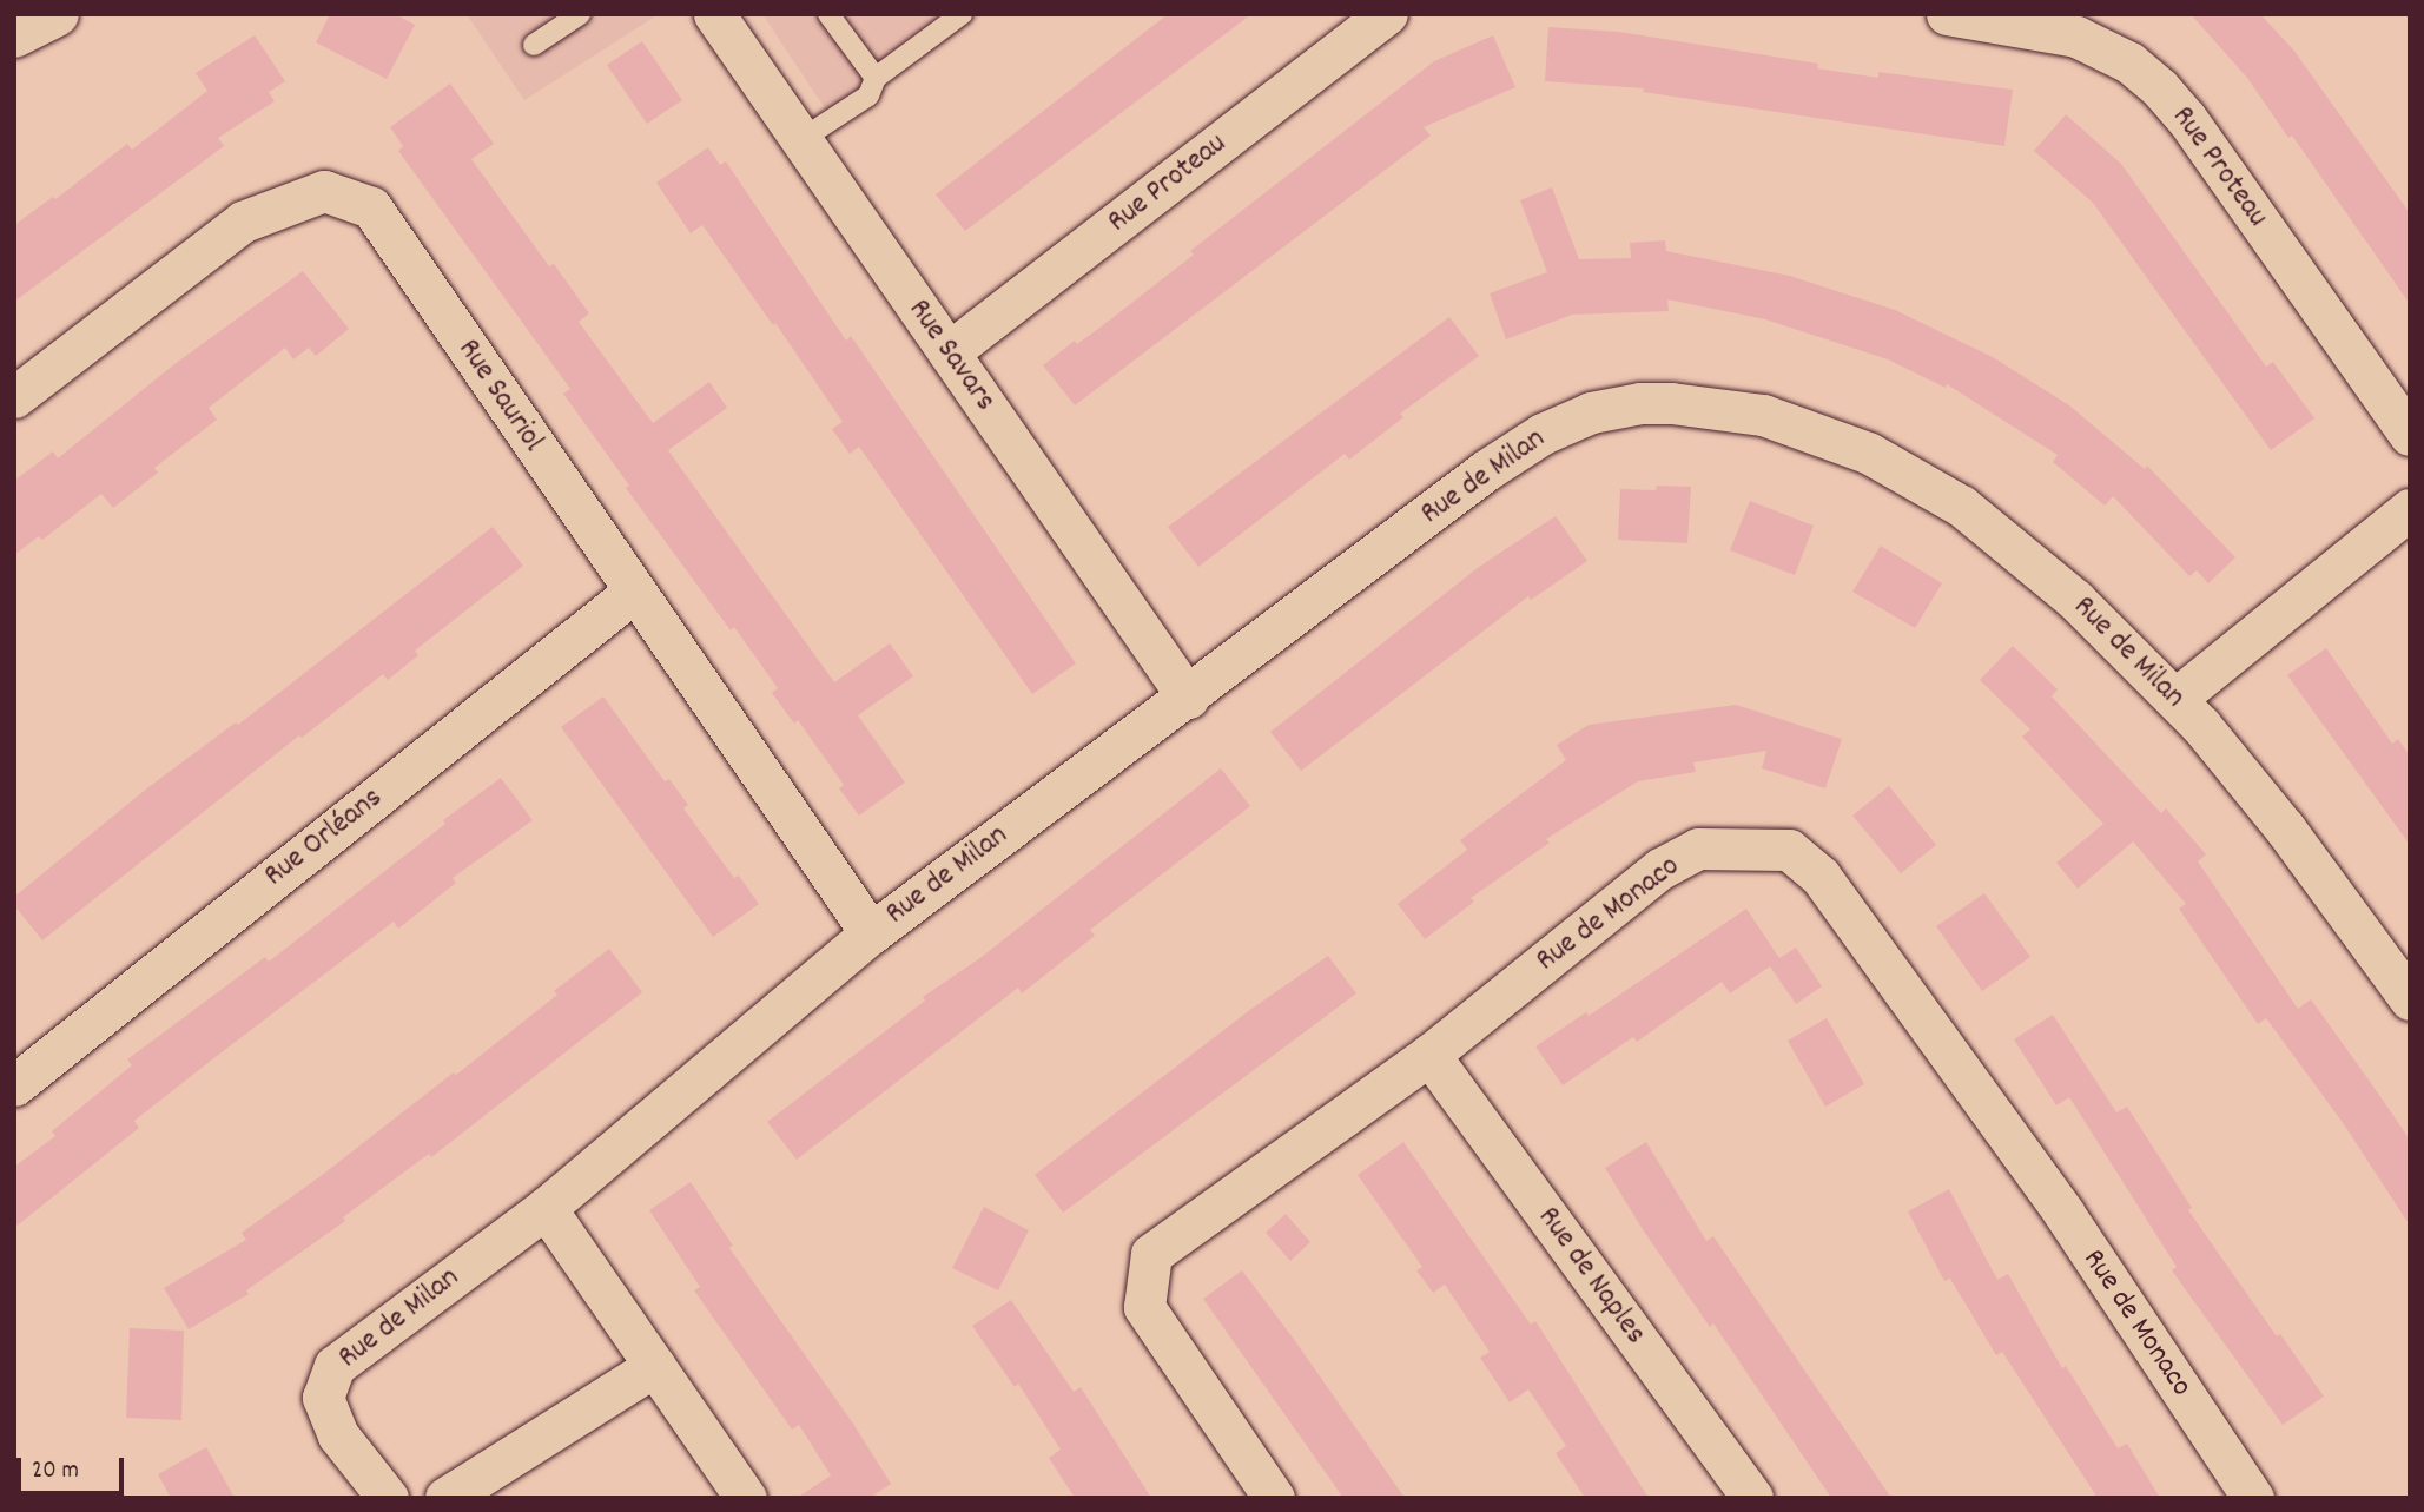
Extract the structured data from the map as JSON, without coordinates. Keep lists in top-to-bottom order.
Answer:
{
  "streets": {
    "street": [
      "Rue Proteau",
      "Rue Savars",
      "Rue Sauriol",
      "Rue de Milan",
      "Rue Orléans",
      "Rue de Monaco",
      "Rue de Naples"
    ]
  },
  "crossings": [
    ["Rue Proteau", "Rue Savars"],
    ["Rue Savars", "Rue de Milan"],
    ["Rue Sauriol", "Rue de Milan"],
    ["Rue Sauriol", "Rue Orléans"],
    ["Rue de Monaco", "Rue de Naples"]
  ],
  "scale_bar": "20 m"
}
